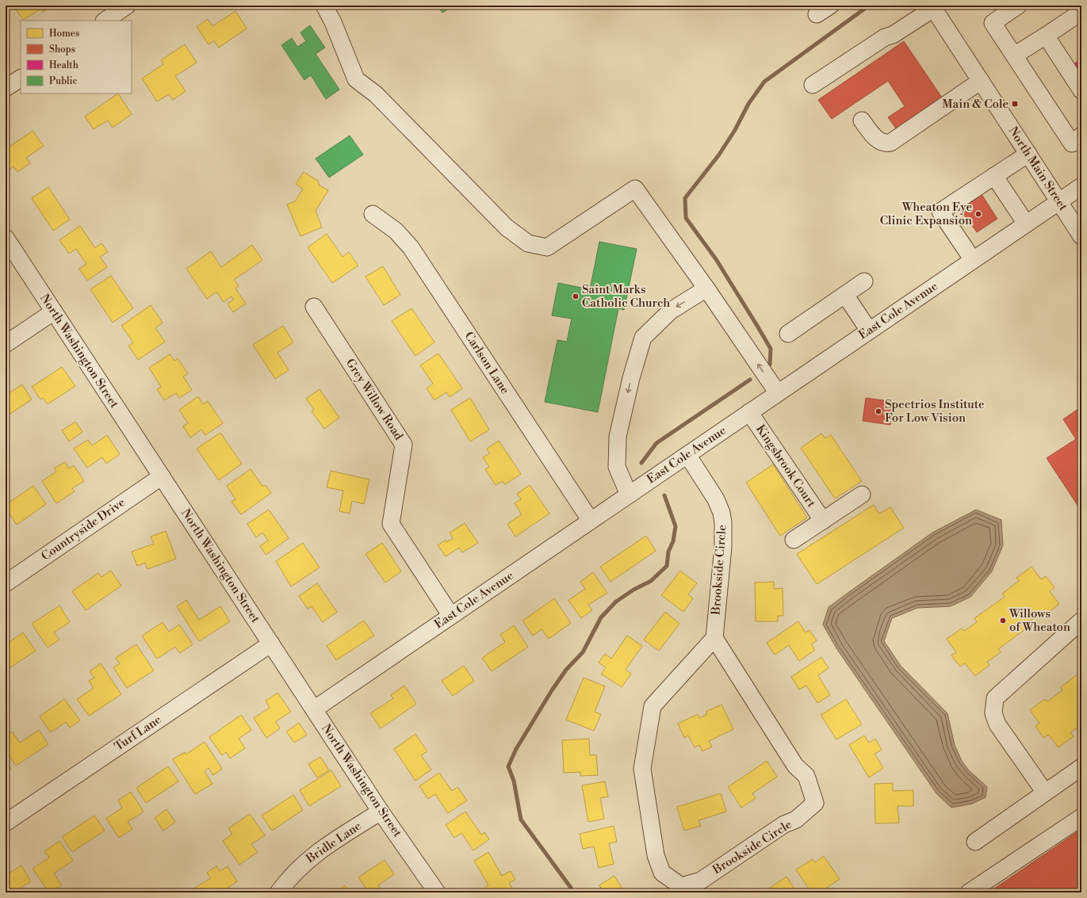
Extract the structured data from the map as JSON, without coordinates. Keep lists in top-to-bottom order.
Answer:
{
  "streets": {
    "street": [
      "North Main Street",
      "East Cole Avenue",
      "North Washington Street",
      "Carlson Lane",
      "Grey Willow Road",
      "Kingsbrook Court",
      "Countryside Drive",
      "Brookside Circle",
      "Turf Lane",
      "Bridle Lane"
    ]
  },
  "crossings": [
    ["North Main Street", "East Cole Avenue"],
    ["East Cole Avenue", "North Washington Street"],
    ["East Cole Avenue", "Carlson Lane"],
    ["East Cole Avenue", "Grey Willow Road"],
    ["East Cole Avenue", "Kingsbrook Court"],
    ["East Cole Avenue", "Brookside Circle"],
    ["North Washington Street", "Countryside Drive"],
    ["North Washington Street", "Turf Lane"],
    ["North Washington Street", "Bridle Lane"]
  ],
  "places": {
    "transit": ["Main & Cole"],
    "other": [
      "Wheaton Eye Clinic Expansion",
      "Saint Marks Catholic Church",
      "Spectrios Institute For Low Vision",
      "Willows of Wheaton"
    ]
  },
  "legend": [
    "Homes",
    "Shops",
    "Health",
    "Public"
  ]
}
